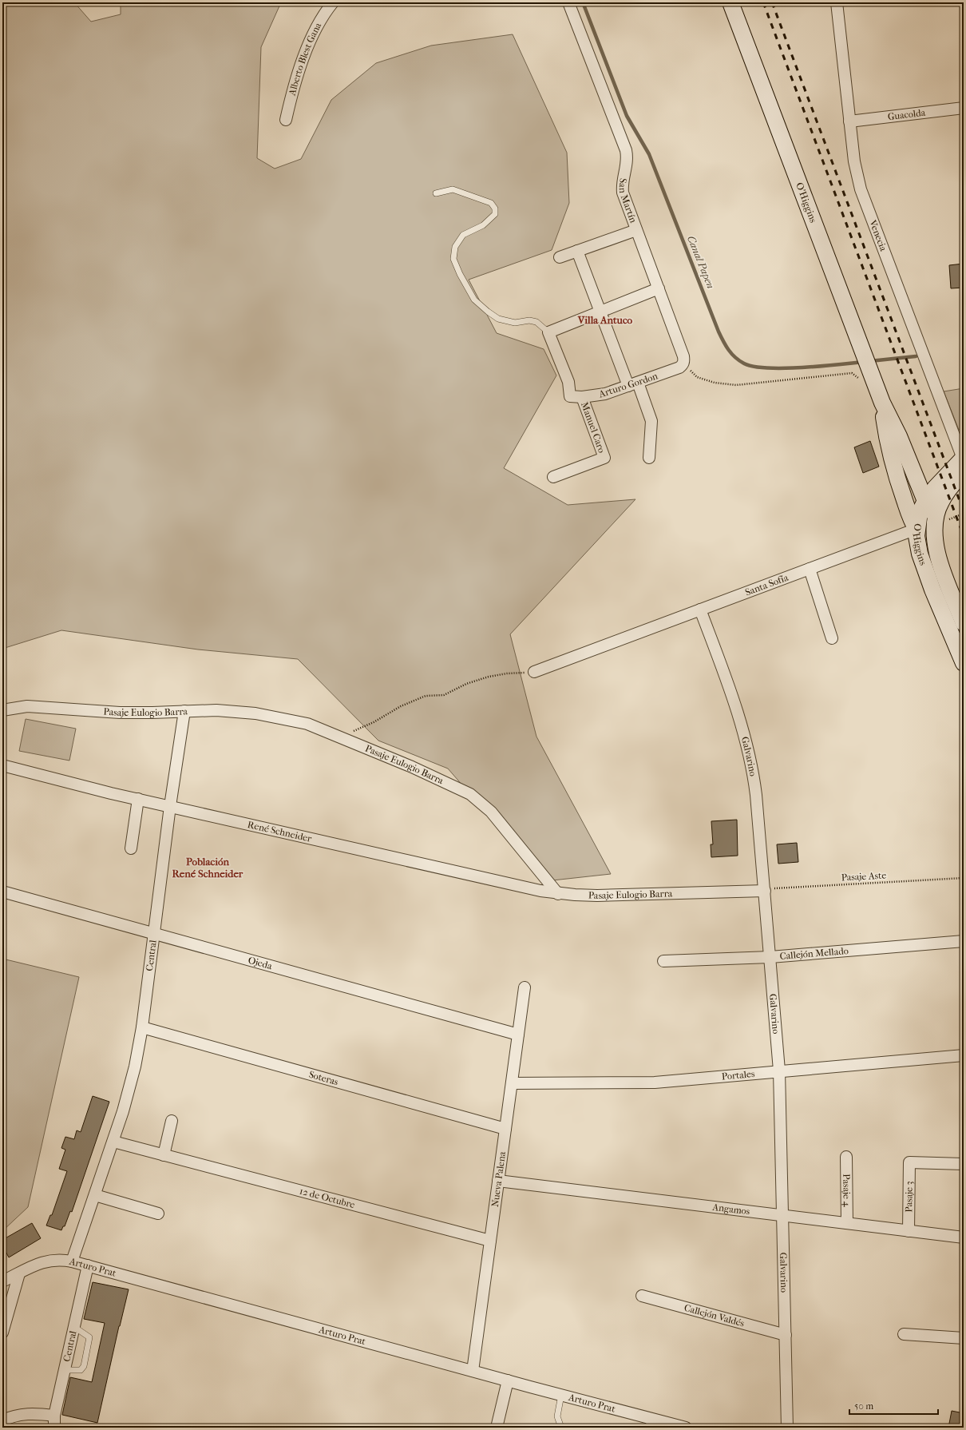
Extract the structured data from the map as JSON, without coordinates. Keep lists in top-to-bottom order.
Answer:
{
  "streets": {
    "street": [
      "Alberto Blest Gana",
      "Guacolda",
      "San Martín",
      "O'Higgins",
      "Venecia",
      "Arturo Gordon",
      "Manuel Caro",
      "Santa Sofía",
      "Pasaje Eulogio Barra",
      "Galvarino",
      "René Schneider",
      "Callejón Mellado",
      "Central",
      "Ojeda",
      "Portales",
      "Soteras",
      "Nueva Palena",
      "Pasaje 4",
      "Pasaje 3",
      "12 de Octubre",
      "Angamos",
      "Arturo Prat",
      "Callejón Valdés"
    ],
    "path": ["Pasaje Aste"]
  },
  "crossings": [
    ["Guacolda", "Venecia"],
    ["San Martín", "Arturo Gordon"],
    ["O'Higgins", "Santa Sofía"],
    ["Arturo Gordon", "Manuel Caro"],
    ["Santa Sofía", "Galvarino"],
    ["Pasaje Eulogio Barra", "Galvarino"],
    ["Pasaje Eulogio Barra", "René Schneider"],
    ["Pasaje Eulogio Barra", "Pasaje Aste"],
    ["Pasaje Eulogio Barra", "Central"],
    ["Galvarino", "Pasaje Aste"],
    ["Galvarino", "Callejón Mellado"],
    ["Galvarino", "Portales"],
    ["Galvarino", "Angamos"],
    ["Galvarino", "Callejón Valdés"],
    ["René Schneider", "Central"],
    ["Central", "Ojeda"],
    ["Central", "Soteras"],
    ["Central", "12 de Octubre"],
    ["Central", "Arturo Prat"],
    ["Ojeda", "Nueva Palena"],
    ["Portales", "Nueva Palena"],
    ["Soteras", "Nueva Palena"],
    ["Nueva Palena", "12 de Octubre"],
    ["Nueva Palena", "Angamos"],
    ["Nueva Palena", "Arturo Prat"],
    ["Pasaje 4", "Angamos"],
    ["Pasaje 3", "Angamos"]
  ],
  "districts": ["Villa Antuco", "Población René Schneider"],
  "water": ["Canal Papen"],
  "scale_bar": "50 m"
}
